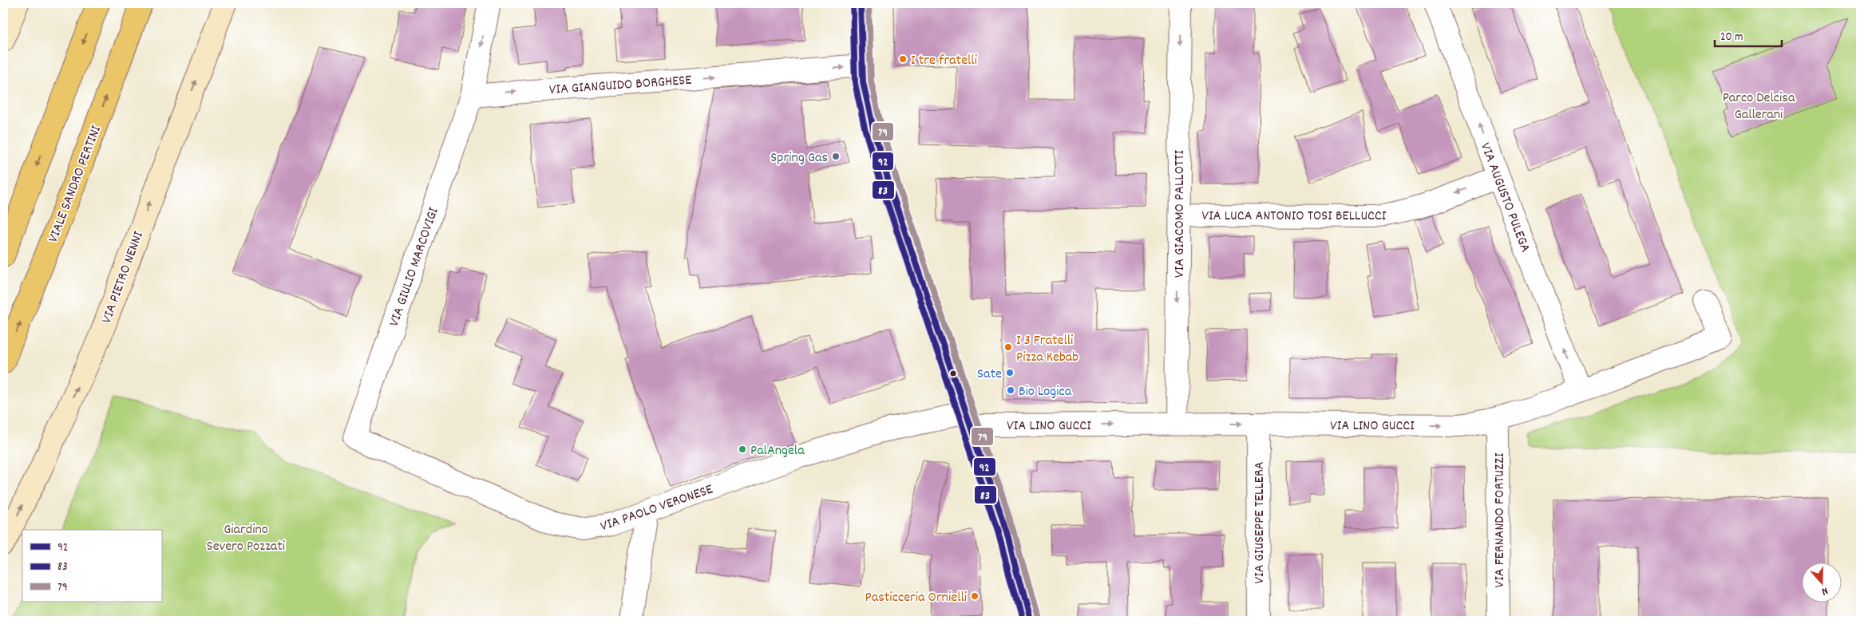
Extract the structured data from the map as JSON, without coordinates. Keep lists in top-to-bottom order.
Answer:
{
  "streets": {
    "highway": ["VIALE SANDRO PERTINI"],
    "street": [
      "VIA GIANGUIDO BORGHESE",
      "VIA AUGUSTO PULEGA",
      "VIA GIACOMO PALLOTTI",
      "VIA LUCA ANTONIO TOSI BELLUCCI",
      "VIA GIULIO MARCOVIGI",
      "VIA PIETRO NENNI",
      "VIA LINO GUCCI",
      "VIA PAOLO VERONESE",
      "VIA FERNANDO FORTUZZI",
      "VIA GIUSEPPE TELLERA"
    ]
  },
  "crossings": [
    ["VIA GIANGUIDO BORGHESE", "VIA GIULIO MARCOVIGI"],
    ["VIA AUGUSTO PULEGA", "VIA LUCA ANTONIO TOSI BELLUCCI"],
    ["VIA AUGUSTO PULEGA", "VIA LINO GUCCI"],
    ["VIA GIACOMO PALLOTTI", "VIA LUCA ANTONIO TOSI BELLUCCI"],
    ["VIA GIACOMO PALLOTTI", "VIA LINO GUCCI"],
    ["VIA GIULIO MARCOVIGI", "VIA PAOLO VERONESE"],
    ["VIA LINO GUCCI", "VIA PAOLO VERONESE"],
    ["VIA LINO GUCCI", "VIA FERNANDO FORTUZZI"],
    ["VIA LINO GUCCI", "VIA GIUSEPPE TELLERA"]
  ],
  "one_way": [
    "VIA GIANGUIDO BORGHESE",
    "VIA AUGUSTO PULEGA",
    "VIA GIACOMO PALLOTTI",
    "VIA LUCA ANTONIO TOSI BELLUCCI",
    "VIA PIETRO NENNI",
    "VIA LINO GUCCI"
  ],
  "parks": ["Parco Delcisa Gallerani", "Giardino Severo Pozzati"],
  "places": [
    "I tre fratelli",
    "Spring Gas",
    "I 3 Fratelli Pizza Kebab",
    "Sate",
    "Bio Logica",
    "PalAngela",
    "Pasticceria Ornielli"
  ],
  "lines": ["transit line 92", "transit line 83", "transit line 79"],
  "legend": ["92", "83", "79"],
  "scale_bar": "20 m",
  "north": "bottom"
}
